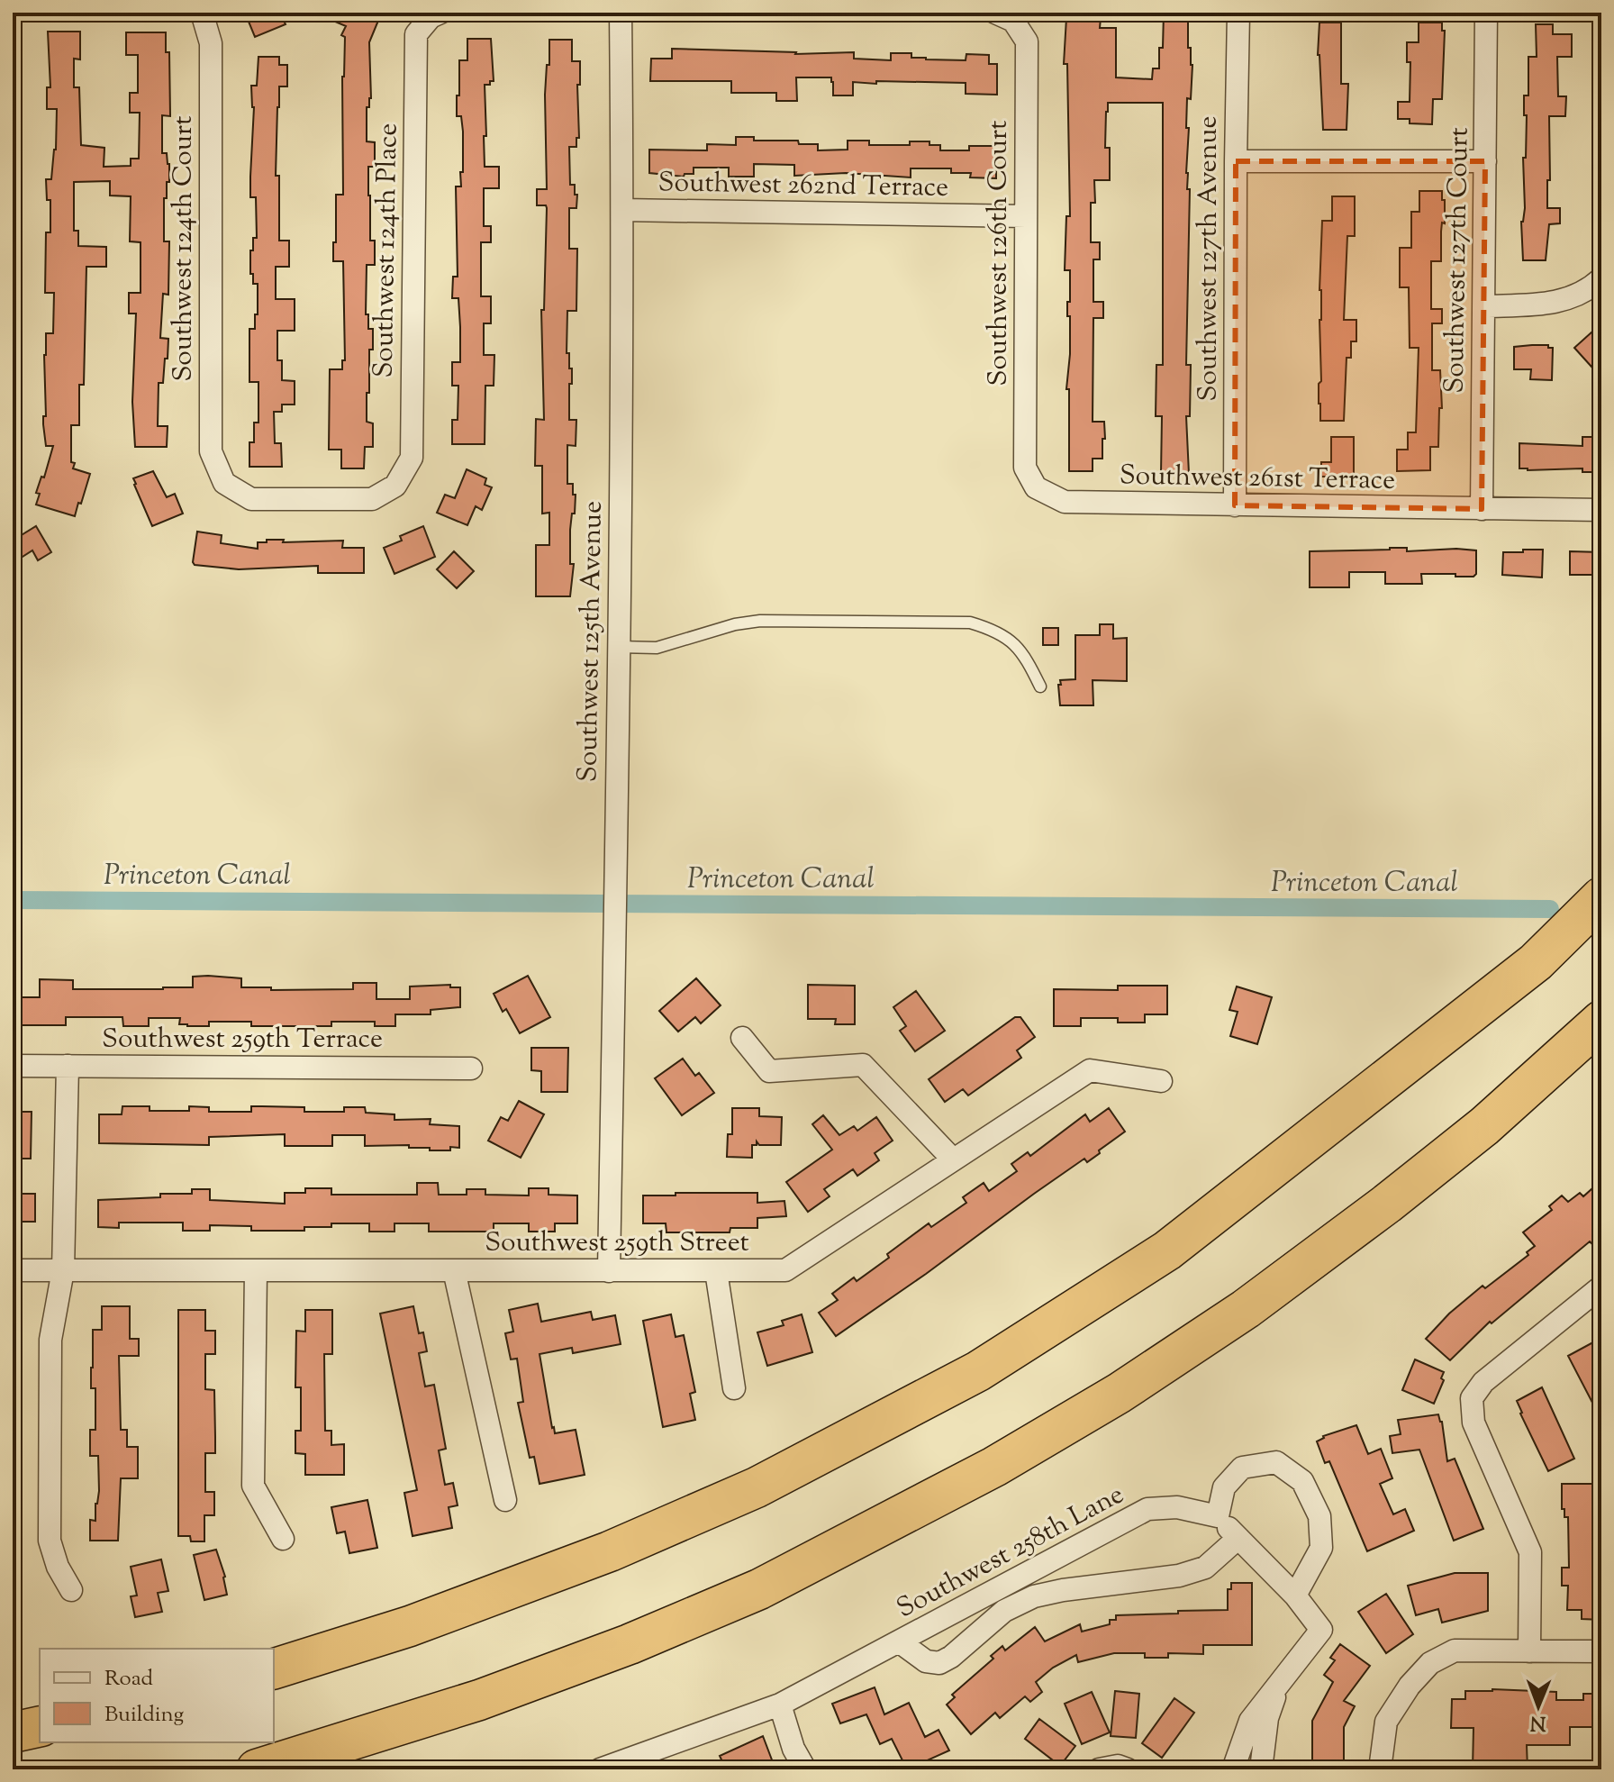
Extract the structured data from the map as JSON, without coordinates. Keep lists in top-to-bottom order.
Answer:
{
  "streets": {
    "street": [
      "Southwest 262nd Terrace",
      "Southwest 124th Court",
      "Southwest 124th Place",
      "Southwest 126th Court",
      "Southwest 127th Avenue",
      "Southwest 127th Court",
      "Southwest 261st Terrace",
      "Southwest 125th Avenue",
      "Southwest 259th Terrace",
      "Southwest 259th Street",
      "Southwest 258th Lane"
    ]
  },
  "crossings": [
    ["Southwest 262nd Terrace", "Southwest 126th Court"],
    ["Southwest 262nd Terrace", "Southwest 125th Avenue"],
    ["Southwest 124th Court", "Southwest 124th Place"],
    ["Southwest 126th Court", "Southwest 261st Terrace"],
    ["Southwest 127th Avenue", "Southwest 261st Terrace"],
    ["Southwest 127th Court", "Southwest 261st Terrace"],
    ["Southwest 125th Avenue", "Southwest 259th Street"]
  ],
  "water": ["Princeton Canal"],
  "legend": ["Road", "Building"],
  "north": "bottom"
}
